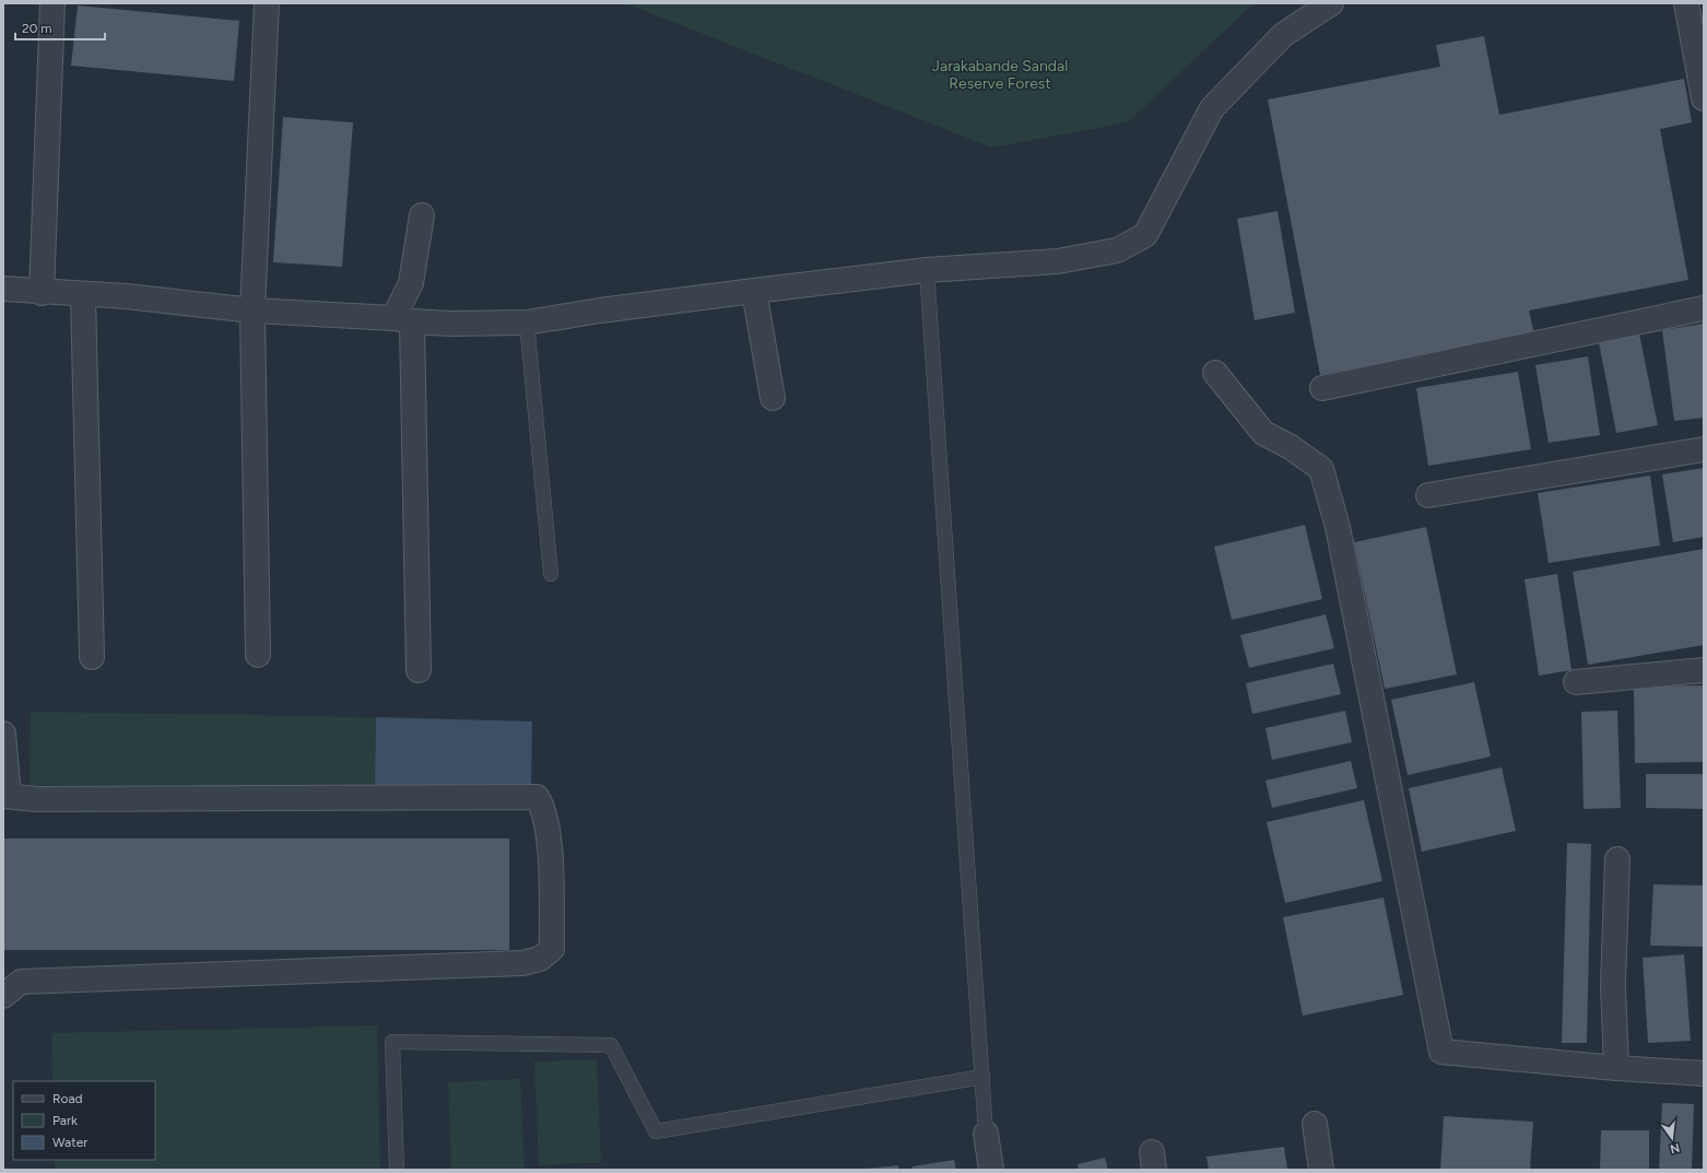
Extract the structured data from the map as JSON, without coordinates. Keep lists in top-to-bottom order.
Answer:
{
  "parks": ["Jarakabande Sandal Reserve Forest"],
  "legend": ["Road", "Park", "Water"],
  "scale_bar": "20 m",
  "north": "bottom"
}
